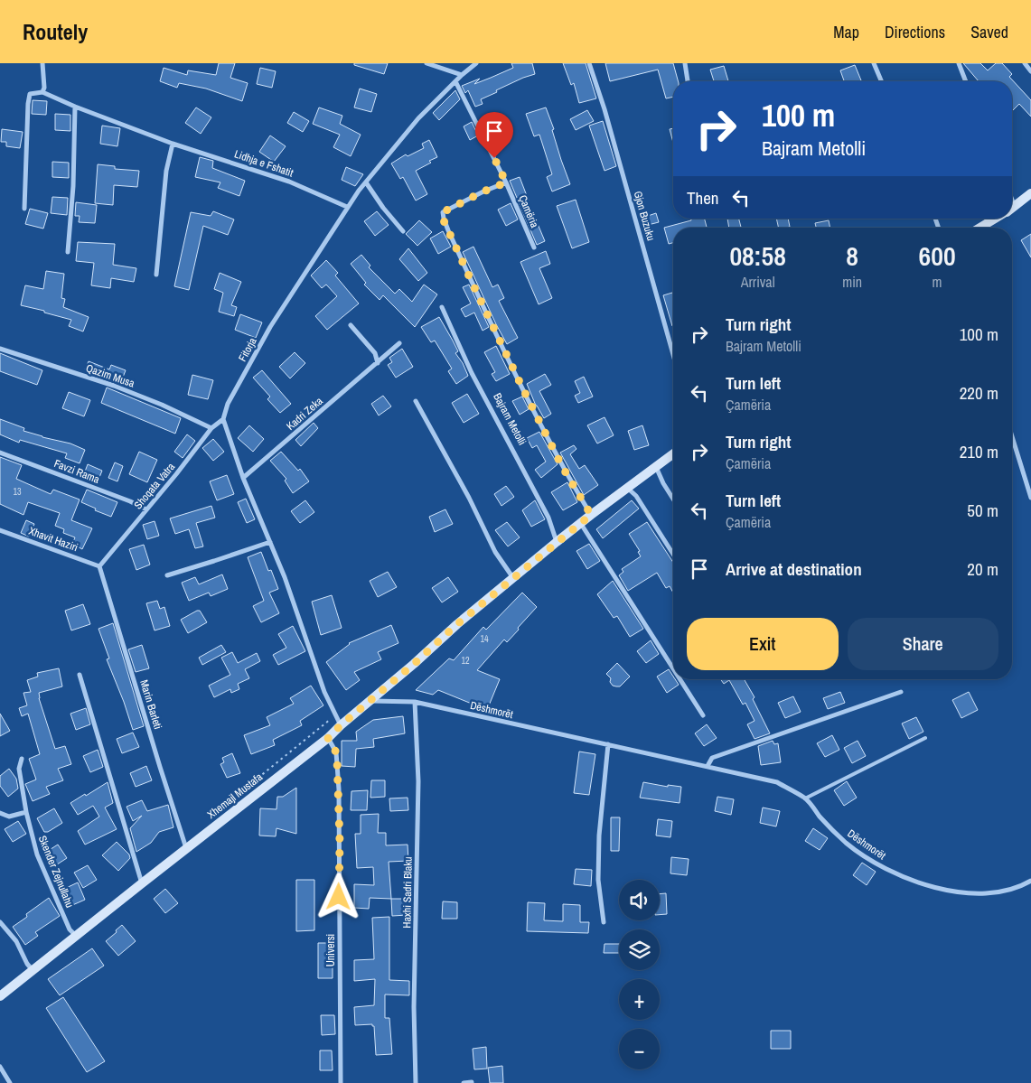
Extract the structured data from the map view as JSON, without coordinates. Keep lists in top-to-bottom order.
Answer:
{
  "streets": {
    "main road": ["Xhemajl Mustafa"],
    "street": [
      "Lidhja e Fshatit",
      "Çamëria",
      "Gjon Buzuku",
      "Fitorja",
      "Qazim Musa",
      "Kadri Zeka",
      "Bajram Metolli",
      "Favzi Rama",
      "Shoqata Vatra",
      "Xhavit Haziri",
      "Marin Barleti",
      "Dëshmorët",
      "Skender Zejnullahu",
      "Haxhi Sadri Blaku",
      "Universi"
    ]
  },
  "crossings": [
    ["Lidhja e Fshatit", "Fitorja"],
    ["Çamëria", "Fitorja"],
    ["Fitorja", "Shoqata Vatra"],
    ["Qazim Musa", "Shoqata Vatra"],
    ["Favzi Rama", "Shoqata Vatra"],
    ["Shoqata Vatra", "Xhavit Haziri"],
    ["Shoqata Vatra", "Marin Barleti"],
    ["Xhavit Haziri", "Marin Barleti"],
    ["Marin Barleti", "Xhemajl Mustafa"],
    ["Dëshmorët", "Haxhi Sadri Blaku"],
    ["Xhemajl Mustafa", "Skender Zejnullahu"],
    ["Xhemajl Mustafa", "Universi"]
  ],
  "house_numbers": ["13", "14", "12"],
  "page": {
    "header": "Routely",
    "nav": ["Map", "Directions", "Saved"],
    "turn": ["100 m", "Bajram Metolli"],
    "then": "Then",
    "eta": [
      "08:58",
      "Arrival",
      "8",
      "min",
      "600",
      "m"
    ],
    "list": [
      {
        "name": "Turn right",
        "note": "Bajram Metolli",
        "value": "100 m"
      },
      {
        "name": "Turn left",
        "note": "Çamëria",
        "value": "220 m"
      },
      {
        "name": "Turn right",
        "note": "Çamëria",
        "value": "210 m"
      },
      {
        "name": "Turn left",
        "note": "Çamëria",
        "value": "50 m"
      },
      {
        "name": "Arrive at destination",
        "value": "20 m"
      }
    ],
    "buttons": ["Exit", "Share"],
    "map_buttons": ["+", "−"]
  }
}
